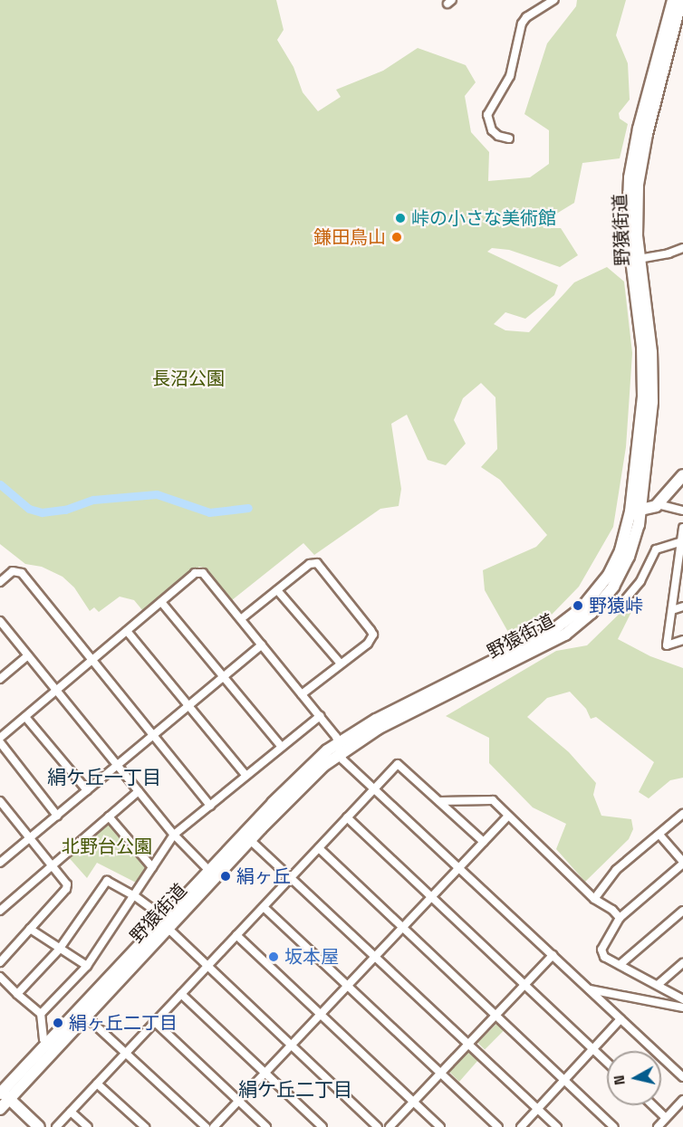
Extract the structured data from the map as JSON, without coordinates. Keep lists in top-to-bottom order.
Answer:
{
  "streets": {
    "main road": ["野猿街道"]
  },
  "districts": ["絹ケ丘一丁目", "絹ケ丘二丁目"],
  "parks": ["長沼公園", "北野台公園"],
  "places": [
    "峠の小さな美術館",
    "鎌田鳥山",
    "野猿峠",
    "絹ヶ丘",
    "坂本屋",
    "絹ヶ丘二丁目"
  ],
  "north": "left"
}
